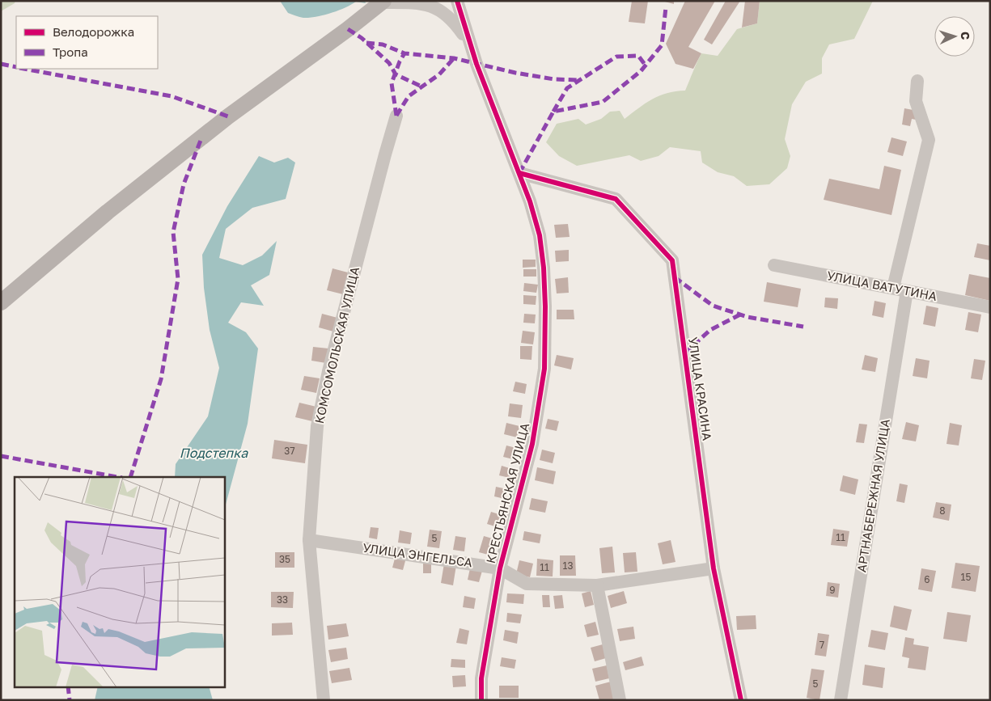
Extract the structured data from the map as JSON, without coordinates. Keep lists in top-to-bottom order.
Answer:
{
  "streets": {
    "street": [
      "УЛИЦА ВАТУТИНА",
      "КОМСОМОЛЬСКАЯ УЛИЦА",
      "УЛИЦА КРАСИНА",
      "КРЕСТЬЯНСКАЯ УЛИЦА",
      "АРТНАБЕРЕЖНАЯ УЛИЦА",
      "УЛИЦА ЭНГЕЛЬСА"
    ]
  },
  "crossings": [
    ["УЛИЦА ВАТУТИНА", "АРТНАБЕРЕЖНАЯ УЛИЦА"],
    ["КОМСОМОЛЬСКАЯ УЛИЦА", "УЛИЦА ЭНГЕЛЬСА"],
    ["УЛИЦА КРАСИНА", "КРЕСТЬЯНСКАЯ УЛИЦА"],
    ["УЛИЦА КРАСИНА", "УЛИЦА ЭНГЕЛЬСА"],
    ["КРЕСТЬЯНСКАЯ УЛИЦА", "УЛИЦА ЭНГЕЛЬСА"]
  ],
  "water": ["Подстепка"],
  "house_numbers": [
    "37",
    "8",
    "11",
    "5",
    "35",
    "13",
    "11",
    "15",
    "6",
    "9",
    "33",
    "7",
    "5"
  ],
  "legend": ["Велодорожка", "Тропа"],
  "north": "right"
}
